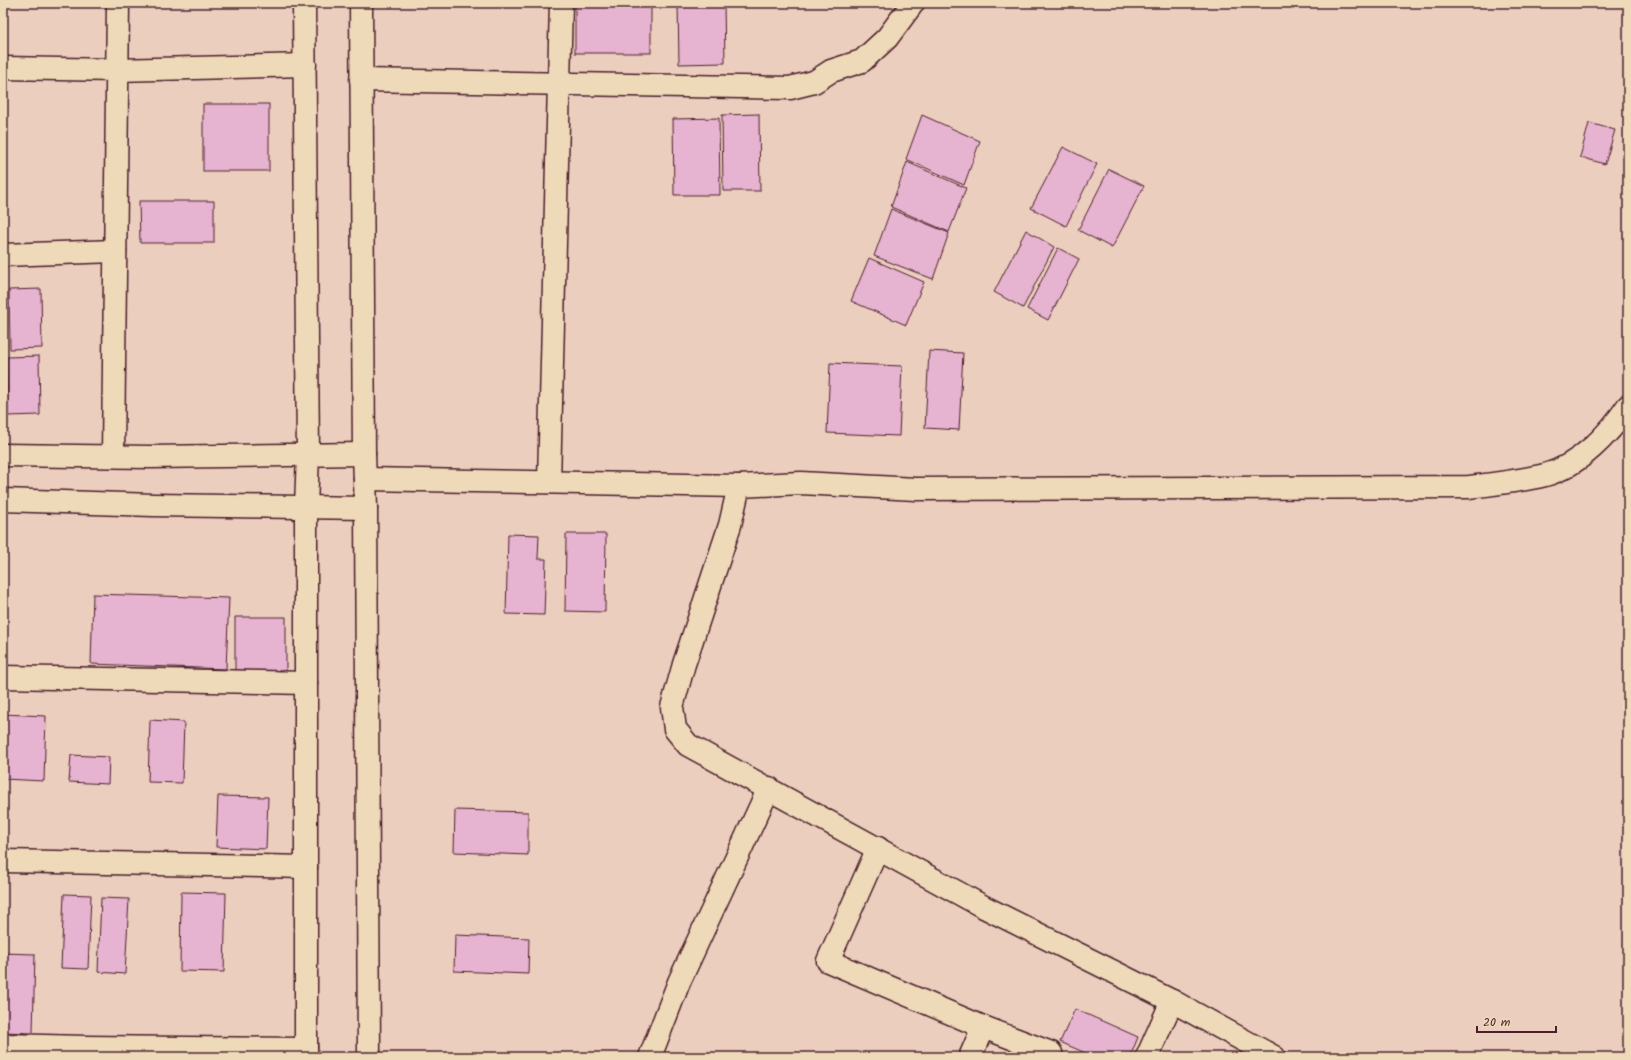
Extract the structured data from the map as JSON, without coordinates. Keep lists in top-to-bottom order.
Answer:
{
  "scale_bar": "20 m"
}
